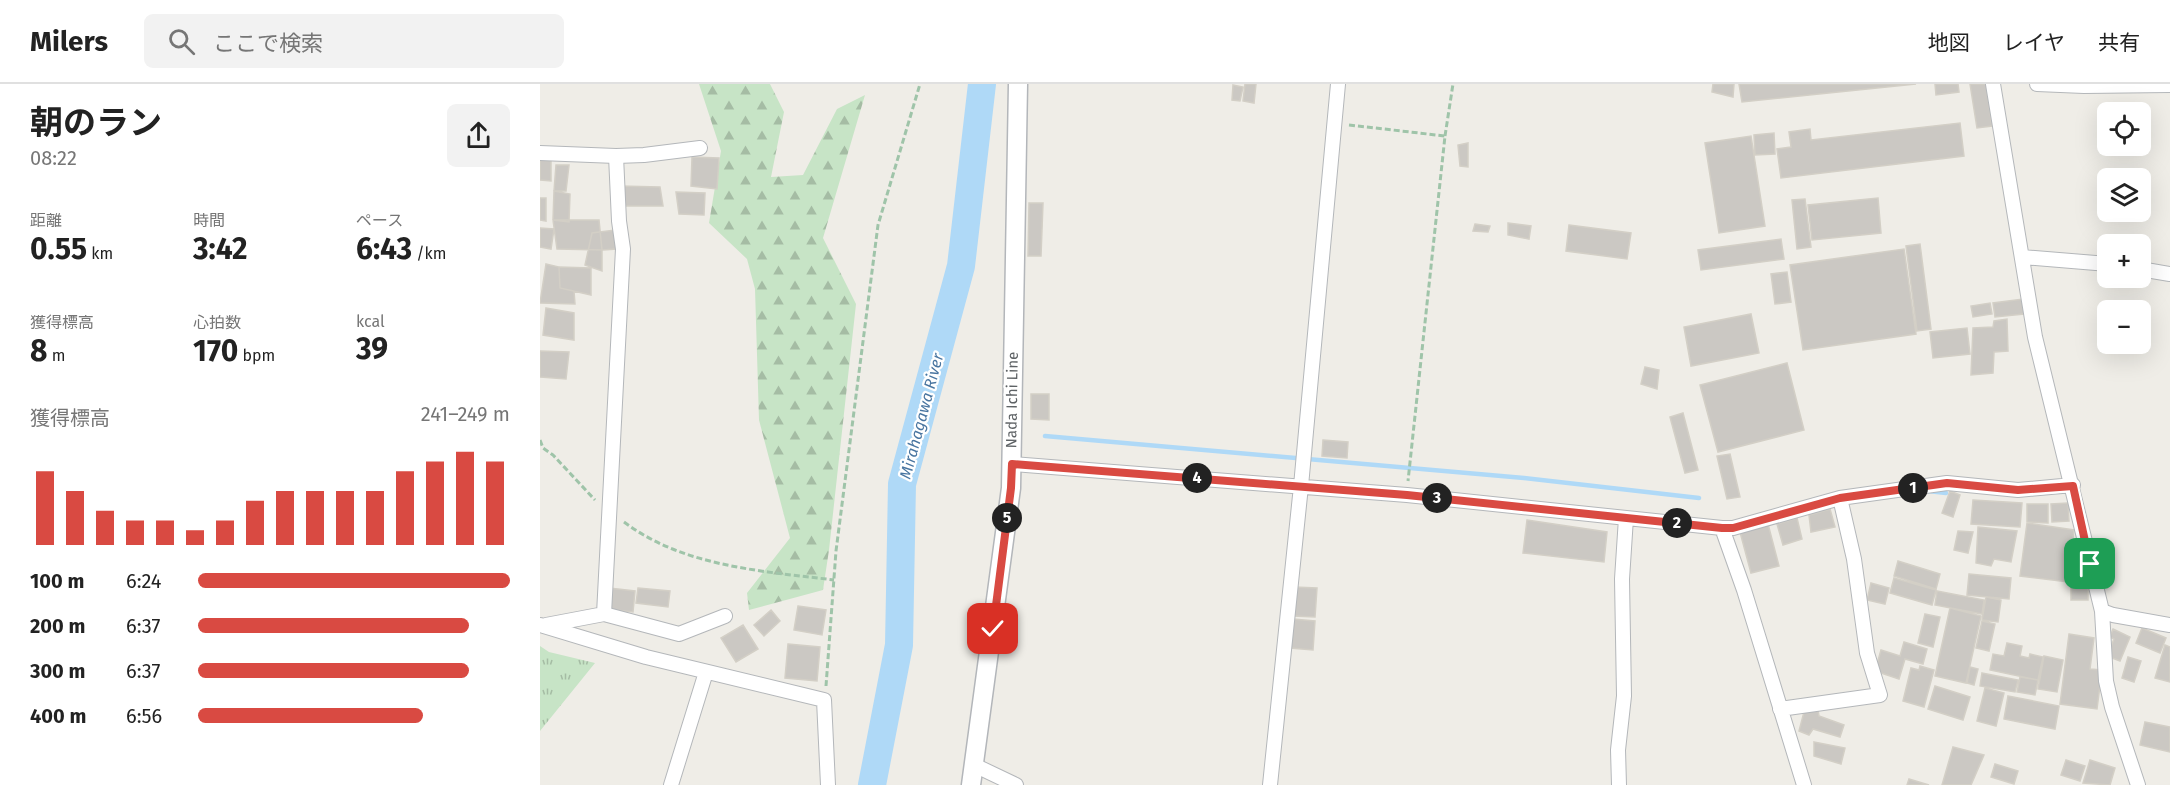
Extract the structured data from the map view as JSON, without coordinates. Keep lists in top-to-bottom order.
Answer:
{
  "streets": {
    "main road": ["Nada Ichi Line"]
  },
  "water": ["Mirahagawa River"],
  "page": {
    "header": "Milers",
    "search": "ここで検索",
    "nav": ["地図", "レイヤ", "共有"],
    "heading": ["朝のラン", "08:22"],
    "map_buttons": ["+", "−"],
    "stats": [
      ["距離", "0.55 km"],
      ["時間", "3:42"],
      ["ペース", "6:43 /km"],
      ["獲得標高", "8 m"],
      ["心拍数", "170 bpm"],
      ["kcal", "39"]
    ],
    "chart": ["獲得標高", "241–249 m"],
    "pins": [
      "4",
      "1",
      "3",
      "5",
      "2"
    ],
    "list": [
      {
        "name": "100 m",
        "note": "6:24"
      },
      {
        "name": "200 m",
        "note": "6:37"
      },
      {
        "name": "300 m",
        "note": "6:37"
      },
      {
        "name": "400 m",
        "note": "6:56"
      }
    ]
  }
}
